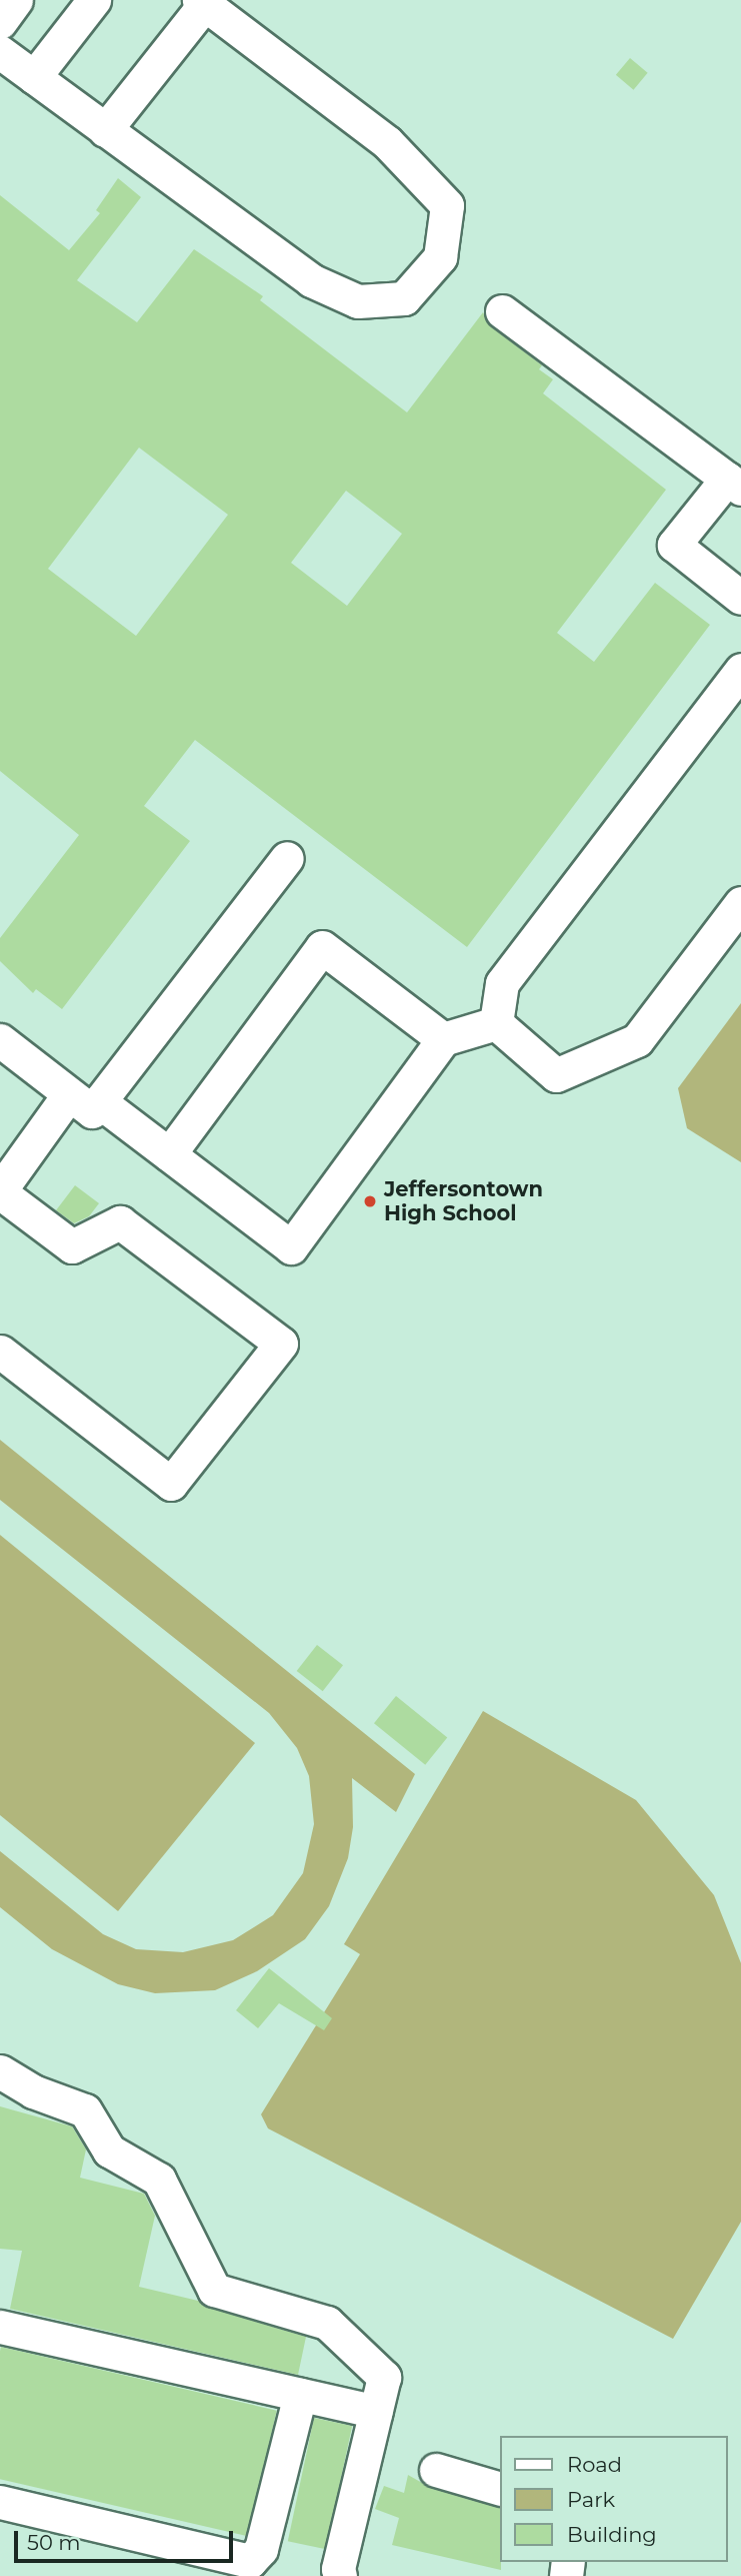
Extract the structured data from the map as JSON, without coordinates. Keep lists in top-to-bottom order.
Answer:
{
  "places": ["Jeffersontown High School"],
  "legend": ["Road", "Park", "Building"],
  "scale_bar": "50 m"
}
